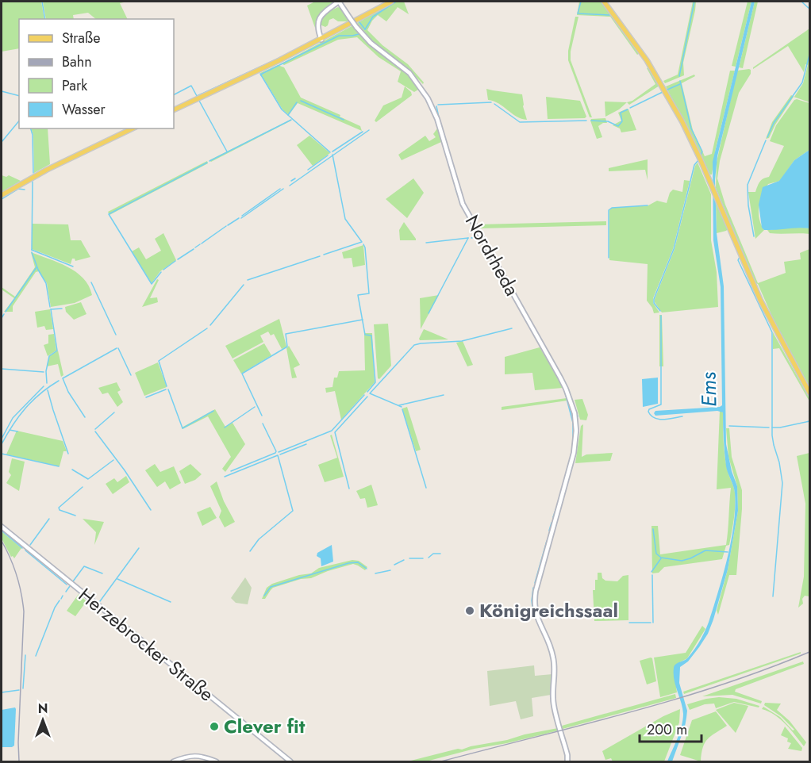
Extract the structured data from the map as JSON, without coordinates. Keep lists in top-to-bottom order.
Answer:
{
  "streets": {
    "main road": ["Nordrheda", "Herzebrocker Straße"]
  },
  "water": ["Ems"],
  "places": ["Königreichssaal", "Clever fit"],
  "legend": [
    "Straße",
    "Bahn",
    "Park",
    "Wasser"
  ],
  "scale_bar": "200 m",
  "north": "top"
}
